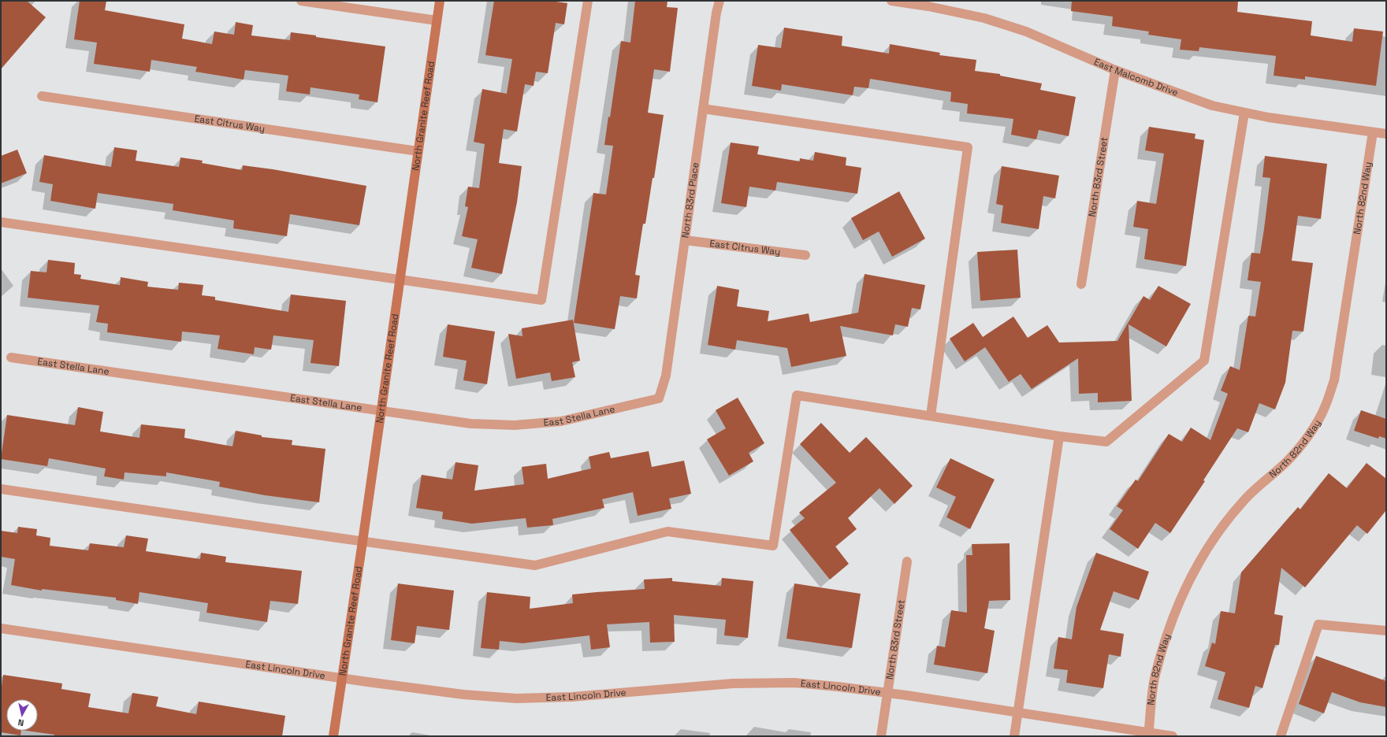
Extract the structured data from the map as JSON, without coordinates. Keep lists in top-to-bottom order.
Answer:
{
  "streets": {
    "street": [
      "East Malcomb Drive",
      "North Granite Reef Road",
      "East Citrus Way",
      "North 83rd Street",
      "North 82nd Way",
      "North 83rd Place",
      "East Stella Lane",
      "East Lincoln Drive"
    ]
  },
  "crossings": [
    ["East Malcomb Drive", "North 83rd Street"],
    ["East Malcomb Drive", "North 82nd Way"],
    ["North Granite Reef Road", "East Citrus Way"],
    ["North Granite Reef Road", "East Stella Lane"],
    ["North Granite Reef Road", "East Lincoln Drive"],
    ["East Citrus Way", "North 83rd Place"],
    ["North 83rd Street", "East Lincoln Drive"],
    ["North 82nd Way", "East Lincoln Drive"],
    ["North 83rd Place", "East Stella Lane"]
  ],
  "north": "bottom"
}
